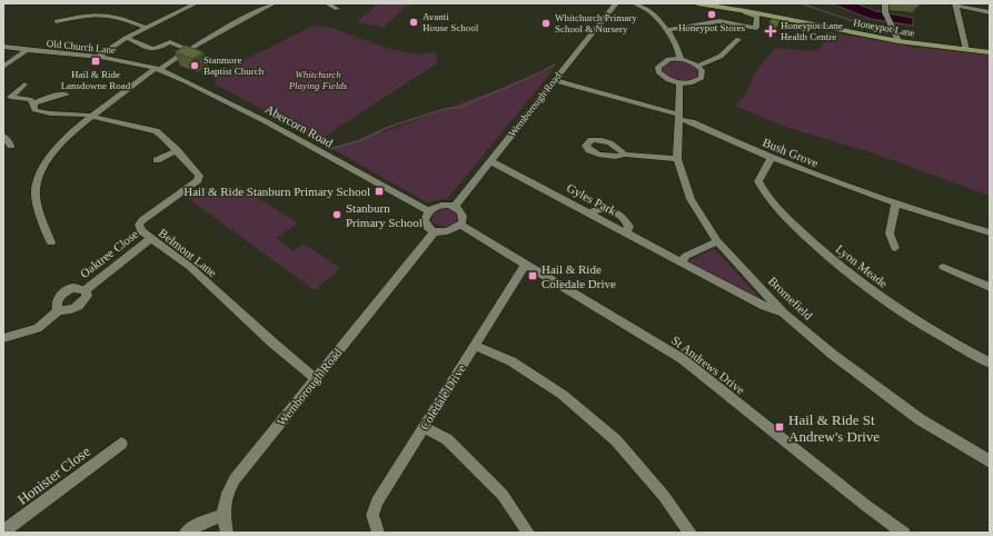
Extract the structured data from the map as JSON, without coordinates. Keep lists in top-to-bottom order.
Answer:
{
  "streets": {
    "main road": ["Honeypot Lane"],
    "street": [
      "Old Church Lane",
      "Wemborough Road",
      "Abercorn Road",
      "Bush Grove",
      "Gyles Park",
      "Belmont Lane",
      "Oaktree Close",
      "Lyon Meade",
      "Bromefield",
      "St Andrews Drive",
      "Coledale Drive",
      "Honister Close"
    ]
  },
  "crossings": [
    ["Old Church Lane", "Abercorn Road"],
    ["Wemborough Road", "Abercorn Road"],
    ["Wemborough Road", "Bush Grove"],
    ["Wemborough Road", "Gyles Park"],
    ["Wemborough Road", "Belmont Lane"],
    ["Wemborough Road", "St Andrews Drive"],
    ["Abercorn Road", "St Andrews Drive"],
    ["Bush Grove", "Lyon Meade"],
    ["Bush Grove", "Bromefield"],
    ["Gyles Park", "Bromefield"],
    ["Belmont Lane", "Oaktree Close"],
    ["St Andrews Drive", "Coledale Drive"]
  ],
  "parks": ["Whitchurch Playing Fields"],
  "places": {
    "other": [
      "Honeypot Stores",
      "Avanti House School",
      "Whitchurch Primary School & Nursery",
      "Stanmore Baptist Church",
      "Stanburn Primary School"
    ],
    "health": ["Honeypot Lane Health Centre"],
    "transit": [
      "Hail & Ride Lansdowne Road",
      "Hail & Ride Stanburn Primary School",
      "Hail & Ride Coledale Drive",
      "Hail & Ride St Andrew's Drive"
    ]
  }
}
